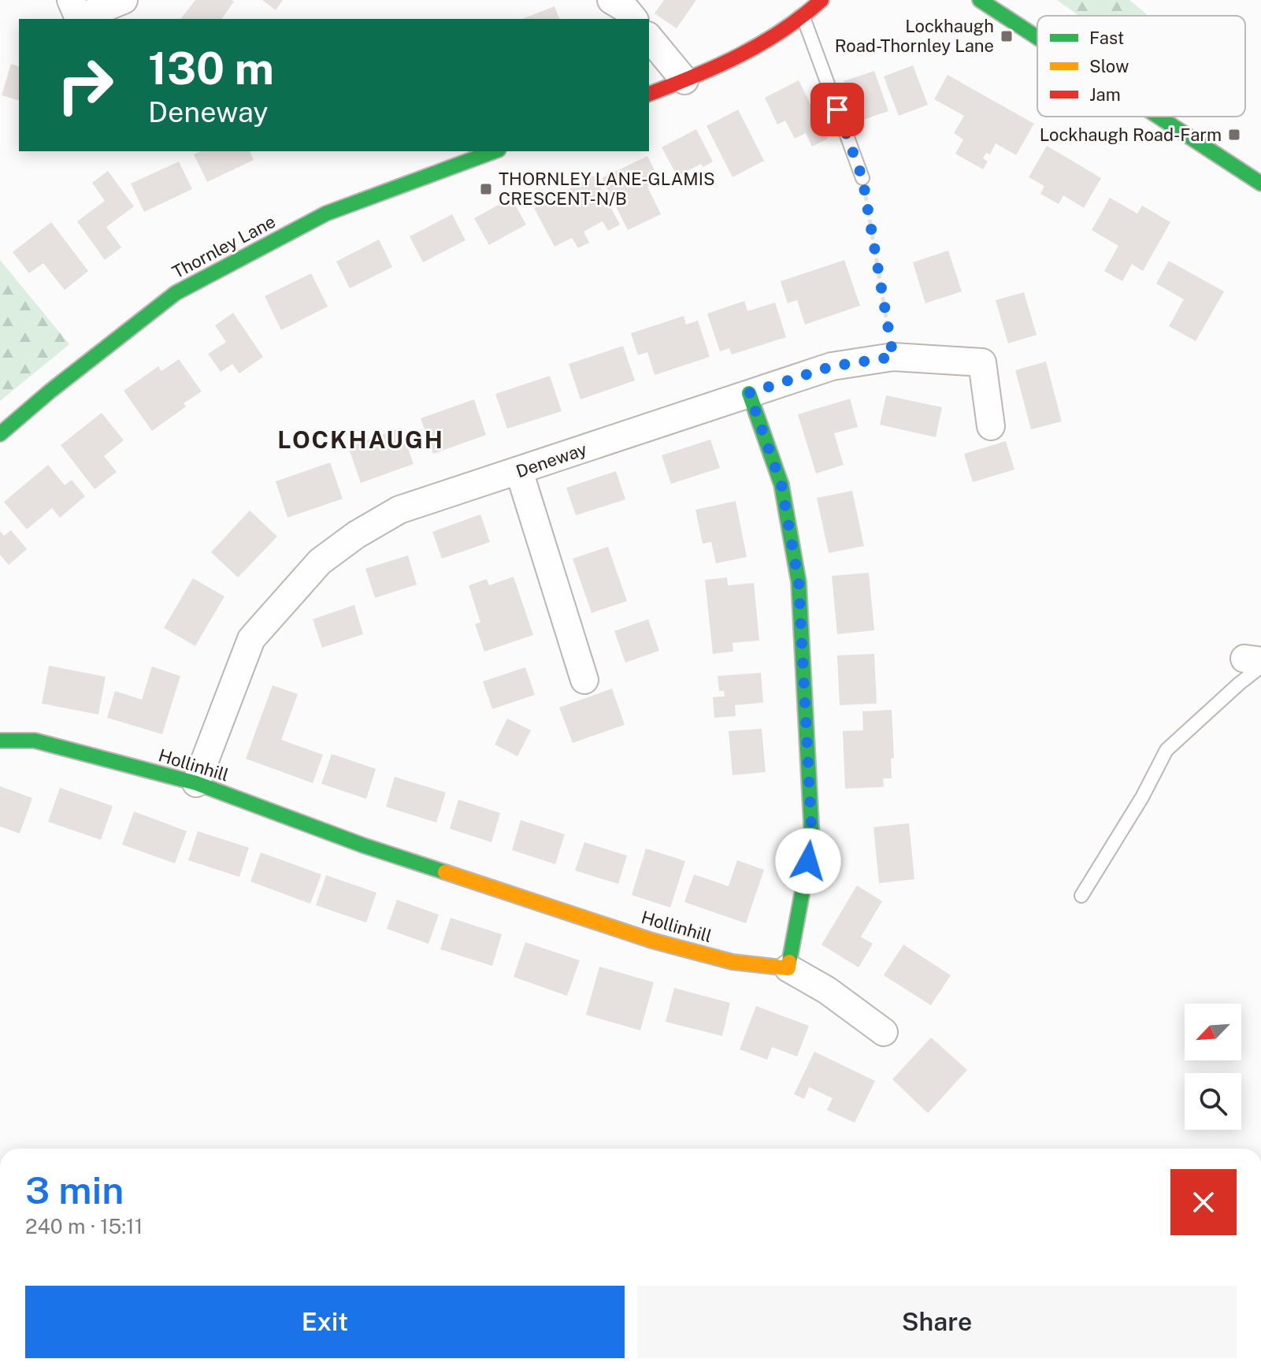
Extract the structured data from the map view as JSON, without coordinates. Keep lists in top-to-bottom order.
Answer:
{
  "streets": {
    "street": ["Thornley Lane", "Deneway", "Hollinhill"]
  },
  "crossings": [
    ["Deneway", "Hollinhill"]
  ],
  "districts": ["LOCKHAUGH"],
  "places": {
    "transit": ["Lockhaugh Road-Thornley Lane", "Lockhaugh Road-Farm", "THORNLEY LANE-GLAMIS CRESCENT-N/B"]
  },
  "legend": ["Fast", "Slow", "Jam"],
  "north": "bottom left",
  "page": {
    "turn": ["130 m", "Deneway"],
    "heading": ["3 min", "240 m · 15:11"],
    "buttons": ["Exit", "Share"]
  }
}
